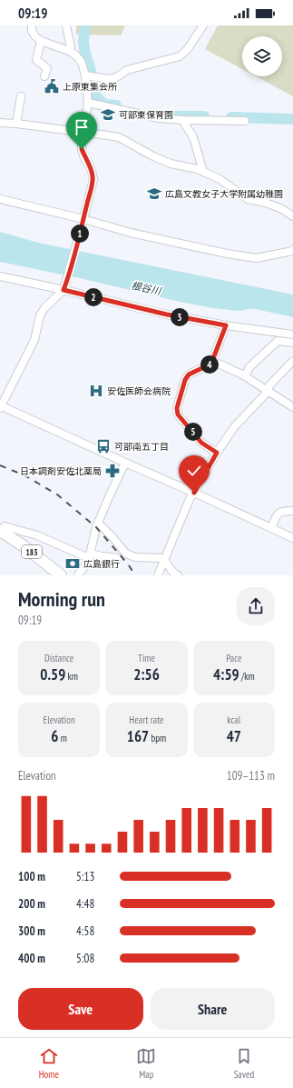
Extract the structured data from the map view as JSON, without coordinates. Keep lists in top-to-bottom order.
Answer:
{
  "streets": {
    "highway": ["183"]
  },
  "water": ["根谷川"],
  "places": {
    "public building": ["上原東集会所"],
    "school or university": ["可部東保育園", "広島文教女子大学附属幼稚園"],
    "hospital": ["安佐医師会病院"],
    "bus stop": ["可部南五丁目"],
    "pharmacy": ["日本調剤安佐北薬局"],
    "bank": ["広島銀行"]
  },
  "page": {
    "status": "09:19",
    "pins": [
      "1",
      "2",
      "3",
      "4",
      "5"
    ],
    "heading": ["Morning run", "09:19"],
    "stats": [
      ["Distance", "0.59 km"],
      ["Time", "2:56"],
      ["Pace", "4:59 /km"],
      ["Elevation", "6 m"],
      ["Heart rate", "167 bpm"],
      ["kcal", "47"]
    ],
    "chart": ["Elevation", "109–113 m"],
    "list": [
      {
        "name": "100 m",
        "note": "5:13"
      },
      {
        "name": "200 m",
        "note": "4:48"
      },
      {
        "name": "300 m",
        "note": "4:58"
      },
      {
        "name": "400 m",
        "note": "5:08"
      }
    ],
    "buttons": ["Save", "Share"],
    "tabs": ["Home", "Map", "Saved"]
  }
}
